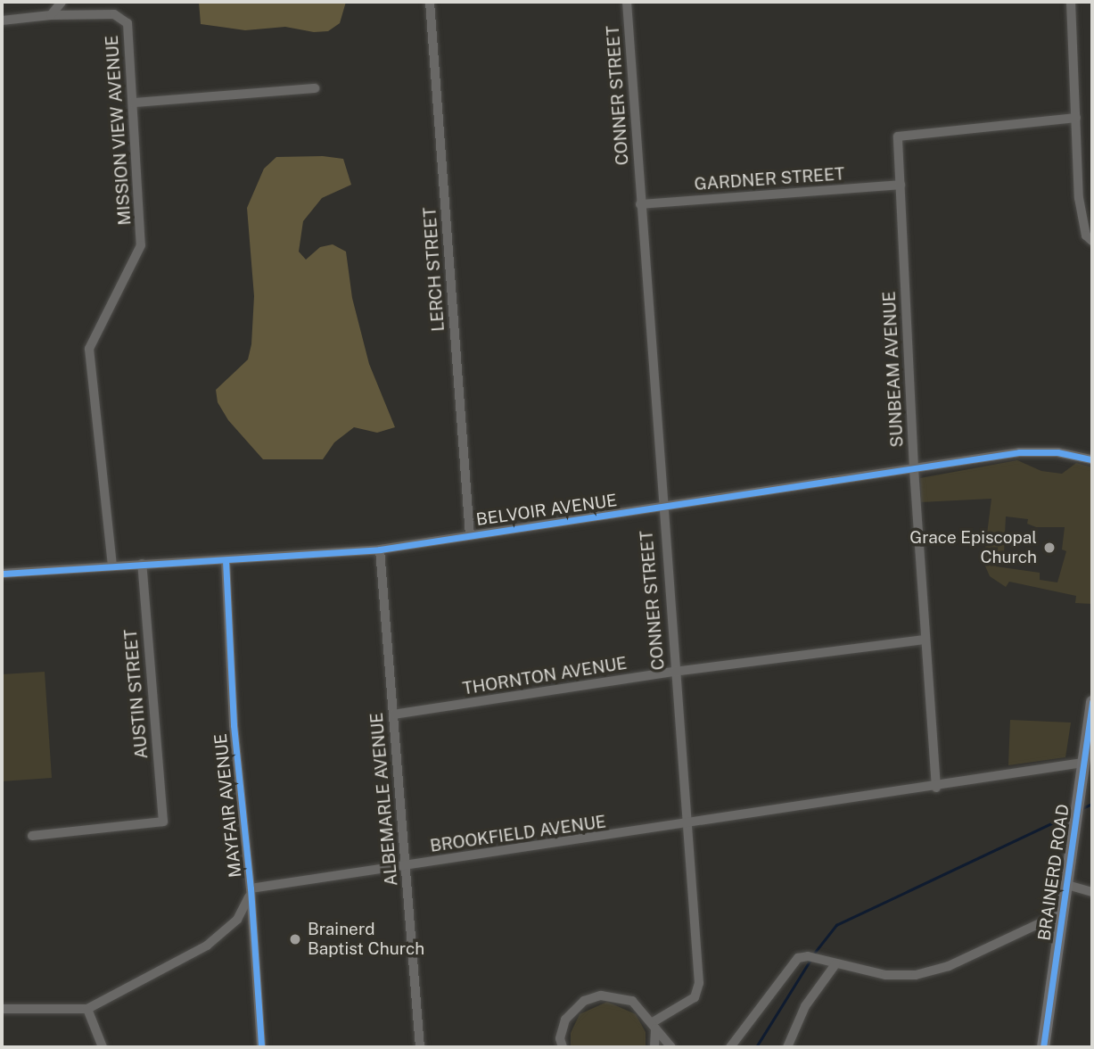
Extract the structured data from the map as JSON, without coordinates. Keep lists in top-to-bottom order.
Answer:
{
  "streets": {
    "main road": ["BRAINERD ROAD"],
    "street": [
      "CONNER STREET",
      "MISSION VIEW AVENUE",
      "GARDNER STREET",
      "LERCH STREET",
      "SUNBEAM AVENUE",
      "BELVOIR AVENUE",
      "THORNTON AVENUE",
      "AUSTIN STREET",
      "ALBEMARLE AVENUE",
      "MAYFAIR AVENUE",
      "BROOKFIELD AVENUE"
    ]
  },
  "crossings": [
    ["CONNER STREET", "GARDNER STREET"],
    ["CONNER STREET", "BELVOIR AVENUE"],
    ["CONNER STREET", "THORNTON AVENUE"],
    ["CONNER STREET", "BROOKFIELD AVENUE"],
    ["MISSION VIEW AVENUE", "BELVOIR AVENUE"],
    ["GARDNER STREET", "SUNBEAM AVENUE"],
    ["LERCH STREET", "BELVOIR AVENUE"],
    ["SUNBEAM AVENUE", "BELVOIR AVENUE"],
    ["SUNBEAM AVENUE", "THORNTON AVENUE"],
    ["SUNBEAM AVENUE", "BROOKFIELD AVENUE"],
    ["BELVOIR AVENUE", "AUSTIN STREET"],
    ["BELVOIR AVENUE", "ALBEMARLE AVENUE"],
    ["BELVOIR AVENUE", "MAYFAIR AVENUE"],
    ["THORNTON AVENUE", "ALBEMARLE AVENUE"],
    ["ALBEMARLE AVENUE", "BROOKFIELD AVENUE"],
    ["MAYFAIR AVENUE", "BROOKFIELD AVENUE"],
    ["BROOKFIELD AVENUE", "BRAINERD ROAD"]
  ],
  "places": ["Grace Episcopal Church", "Brainerd Baptist Church"]
}
